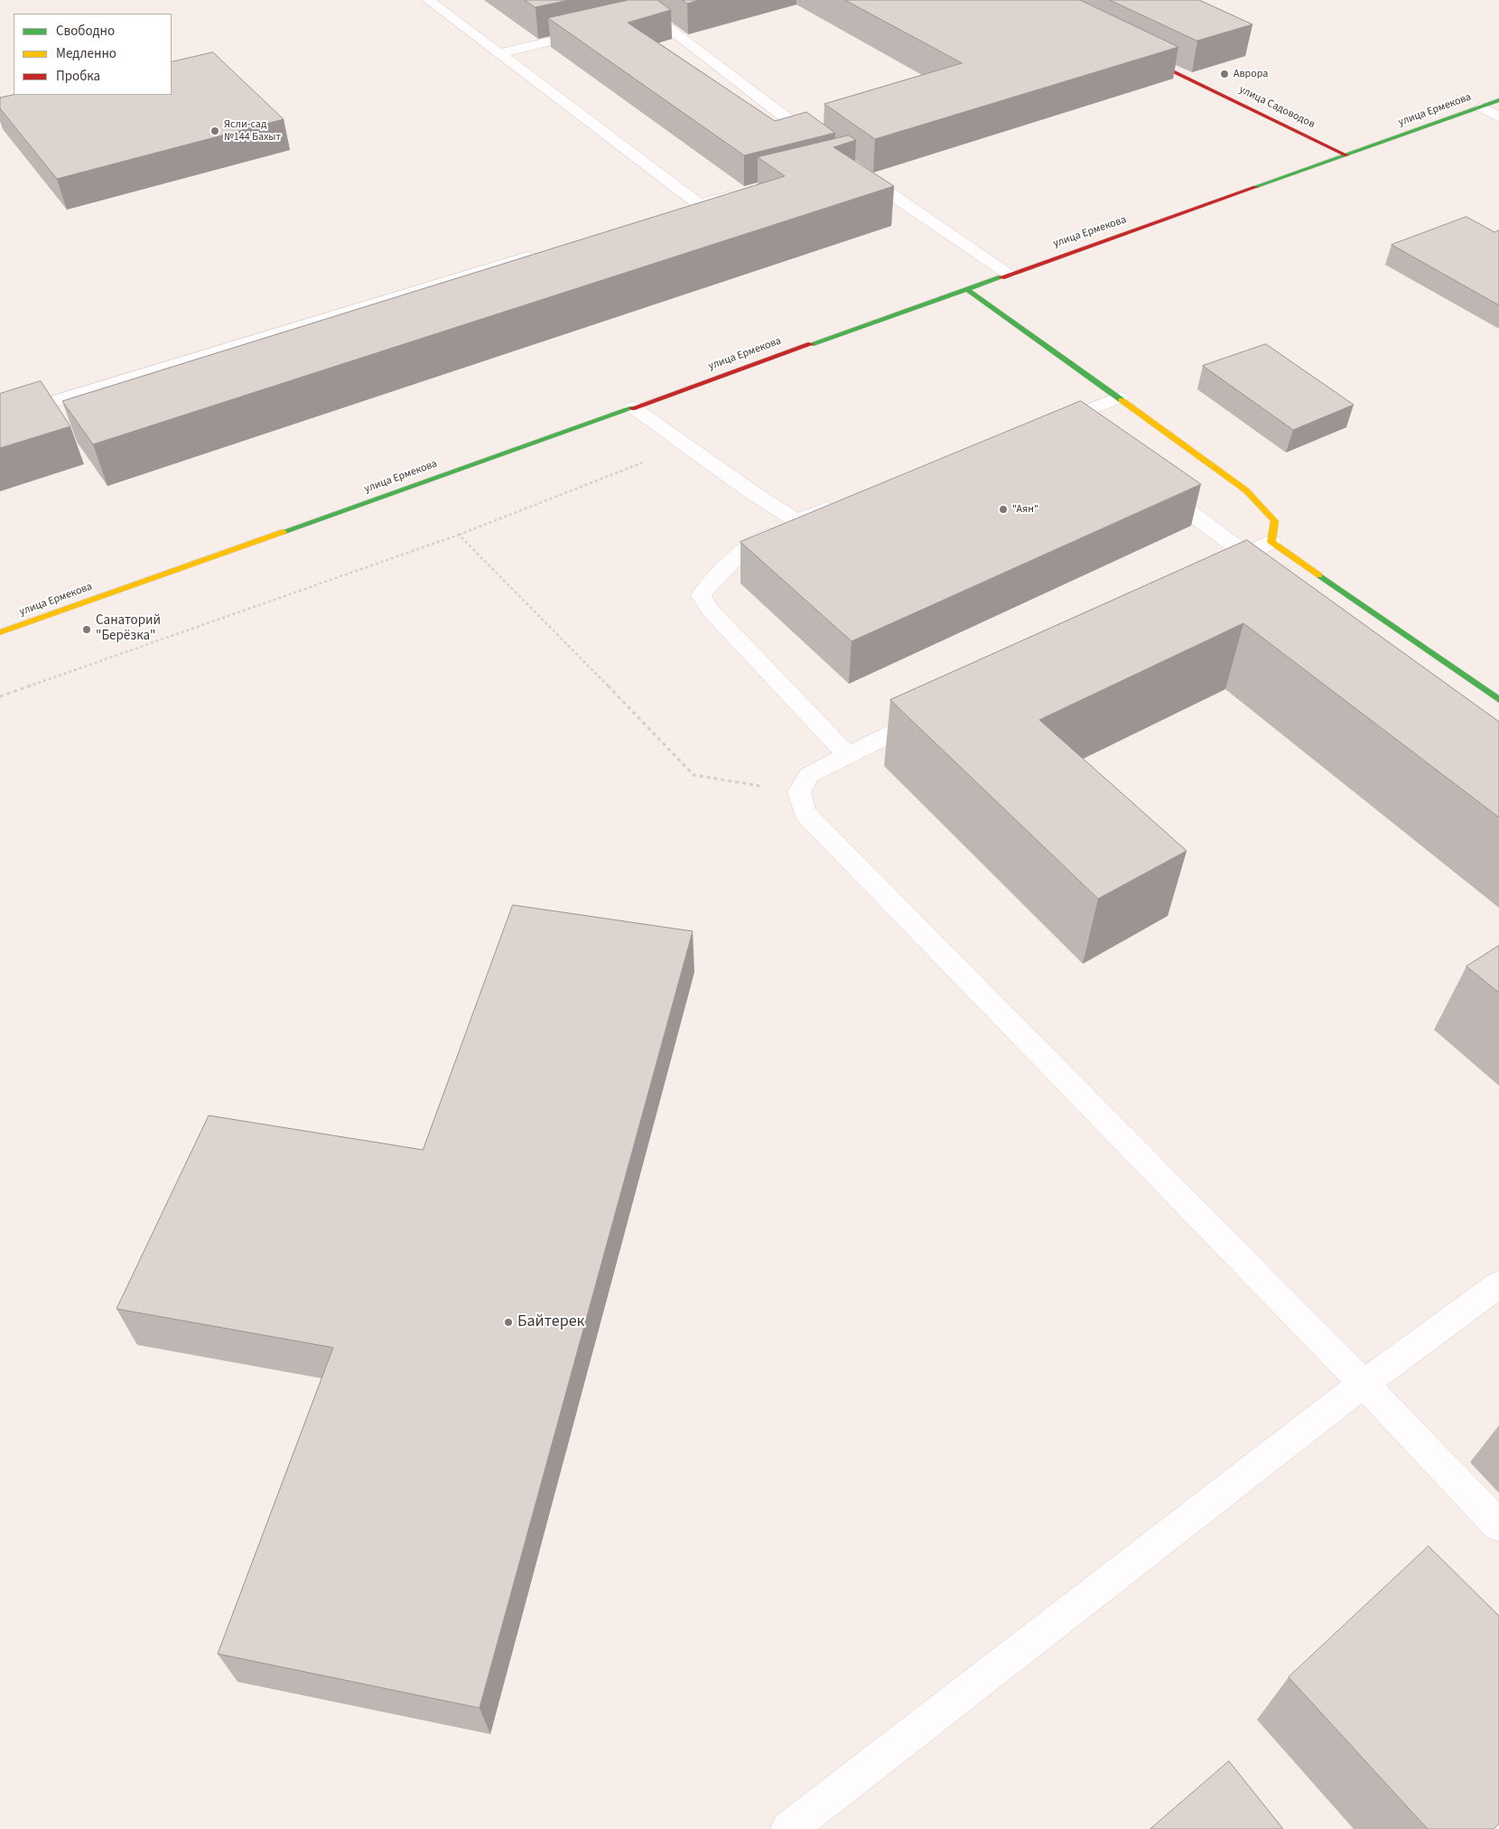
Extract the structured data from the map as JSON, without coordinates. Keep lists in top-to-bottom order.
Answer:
{
  "streets": {
    "main road": ["улица Садоводов", "улица Ермекова"]
  },
  "crossings": [
    ["улица Садоводов", "улица Ермекова"]
  ],
  "places": [
    "Аврора",
    "Ясли-сад №144 Бахыт",
    "\"Аян\"",
    "Санаторий \"Берёзка\"",
    "Байтерек"
  ],
  "legend": ["Свободно", "Медленно", "Пробка"]
}
